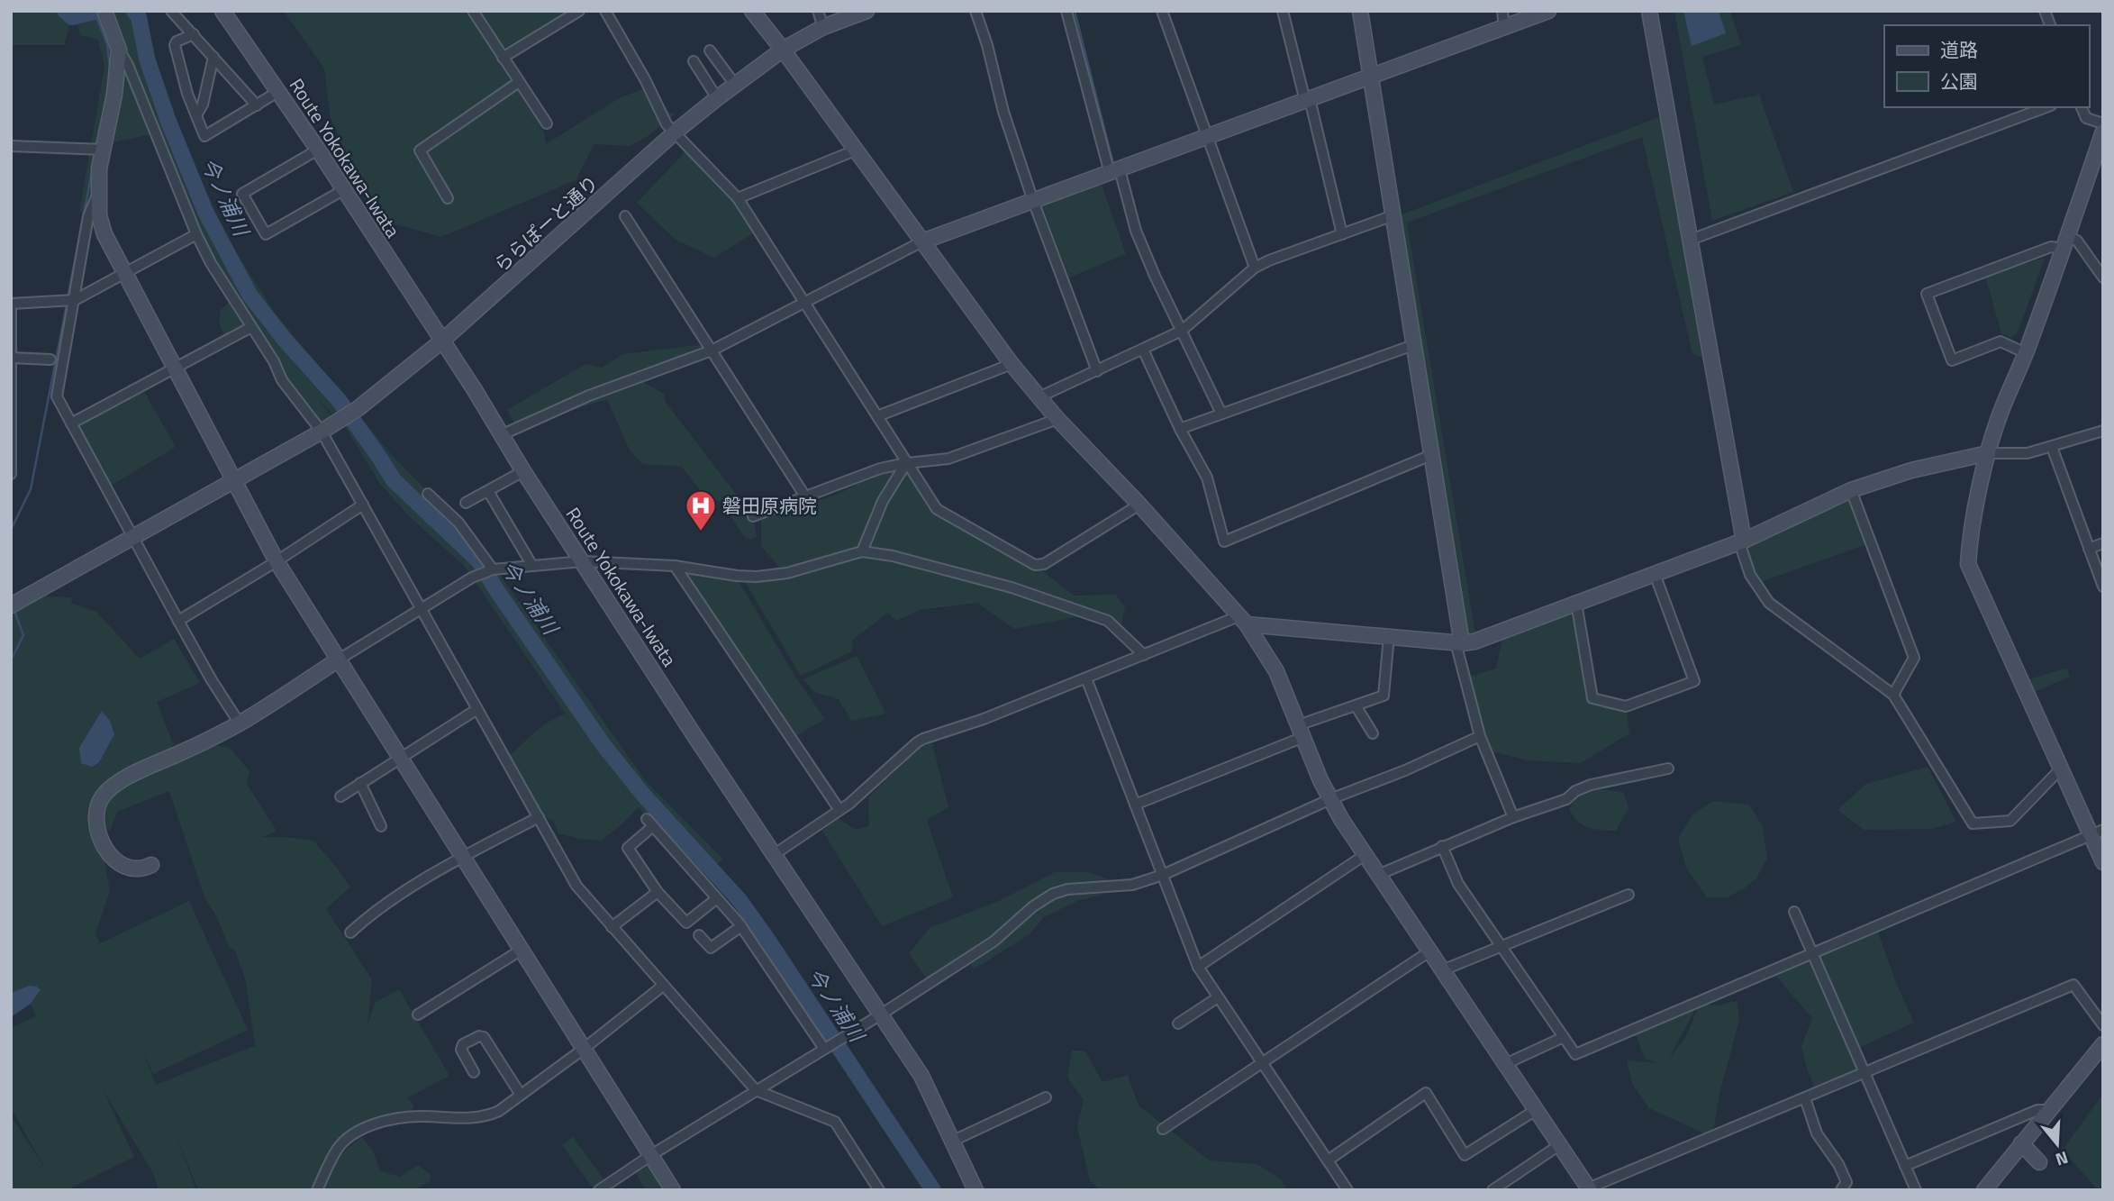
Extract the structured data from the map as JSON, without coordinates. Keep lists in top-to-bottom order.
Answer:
{
  "streets": {
    "street": ["Route Yokokawa-Iwata", "ららぽーと通り"]
  },
  "crossings": [
    ["Route Yokokawa-Iwata", "ららぽーと通り"]
  ],
  "water": ["今ノ浦川"],
  "places": {
    "hospital": ["磐田原病院"]
  },
  "legend": ["道路", "公園"],
  "north": "bottom"
}
